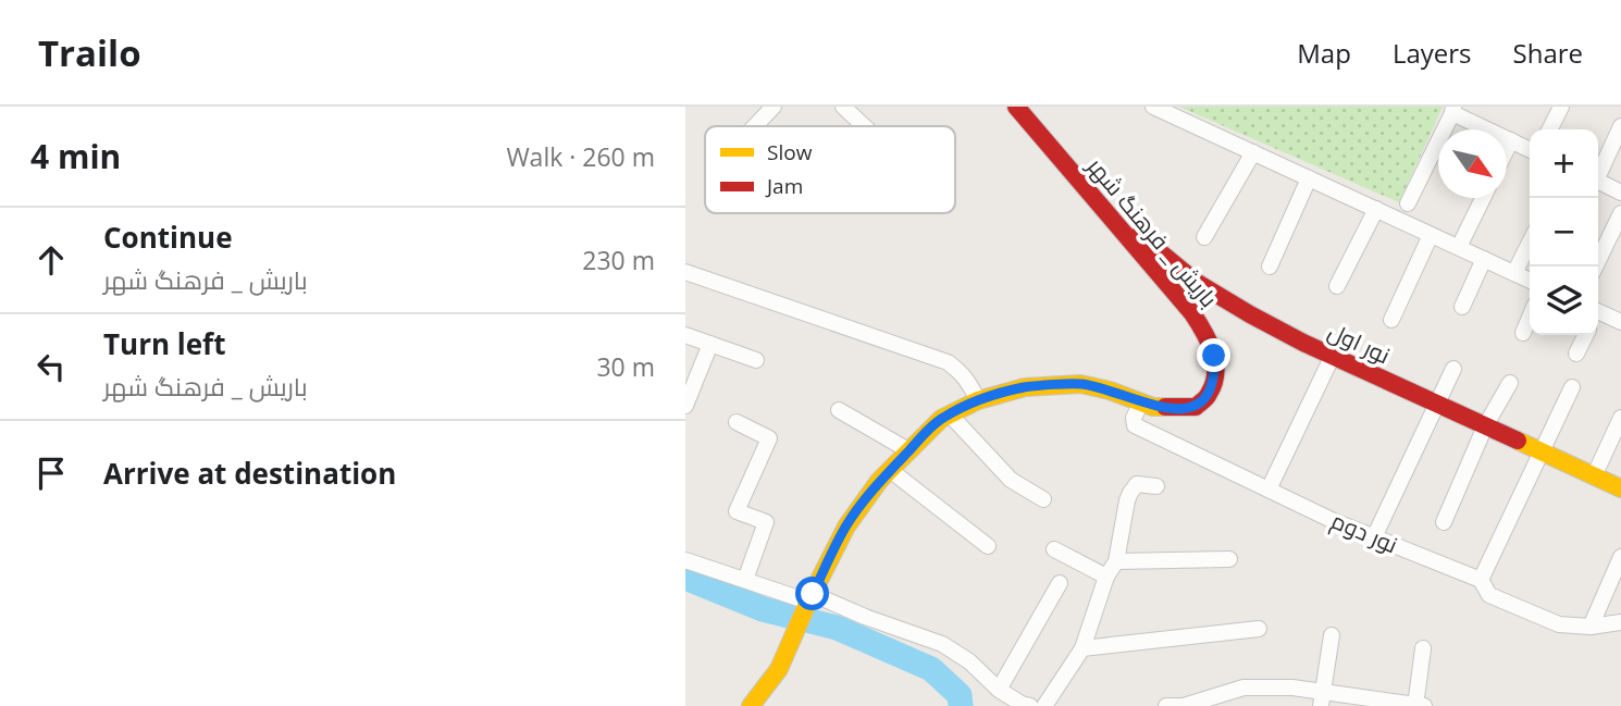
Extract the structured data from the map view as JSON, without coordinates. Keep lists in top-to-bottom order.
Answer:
{
  "streets": {
    "main road": ["باریش _ فرهنگ شهر", "نور اول"],
    "street": ["نور دوم"]
  },
  "crossings": [
    ["باریش _ فرهنگ شهر", "نور اول"],
    ["باریش _ فرهنگ شهر", "نور دوم"]
  ],
  "legend": ["Slow", "Jam"],
  "north": "bottom right",
  "page": {
    "header": "Trailo",
    "nav": ["Map", "Layers", "Share"],
    "heading": ["4 min", "Walk · 260 m"],
    "map_buttons": ["+", "−"],
    "list": [
      ["Continue", "باریش _ فرهنگ شهر", "230 m"],
      ["Turn left", "باریش _ فرهنگ شهر", "30 m"],
      "Arrive at destination"
    ]
  }
}
